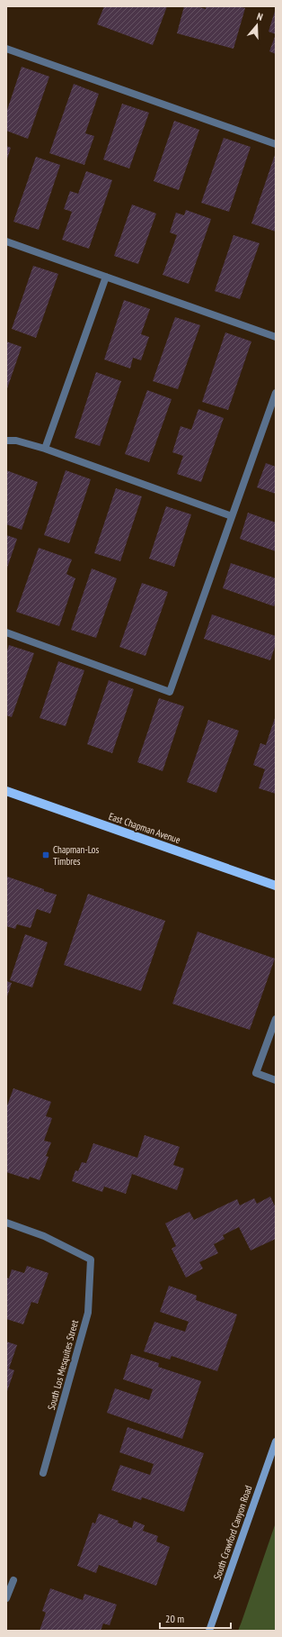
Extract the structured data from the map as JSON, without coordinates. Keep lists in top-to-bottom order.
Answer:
{
  "streets": {
    "main road": ["East Chapman Avenue", "South Crawford Canyon Road"],
    "street": ["South Los Mesquites Street"]
  },
  "places": {
    "transit": ["Chapman-Los Timbres"]
  },
  "scale_bar": "20 m",
  "north": "top"
}
